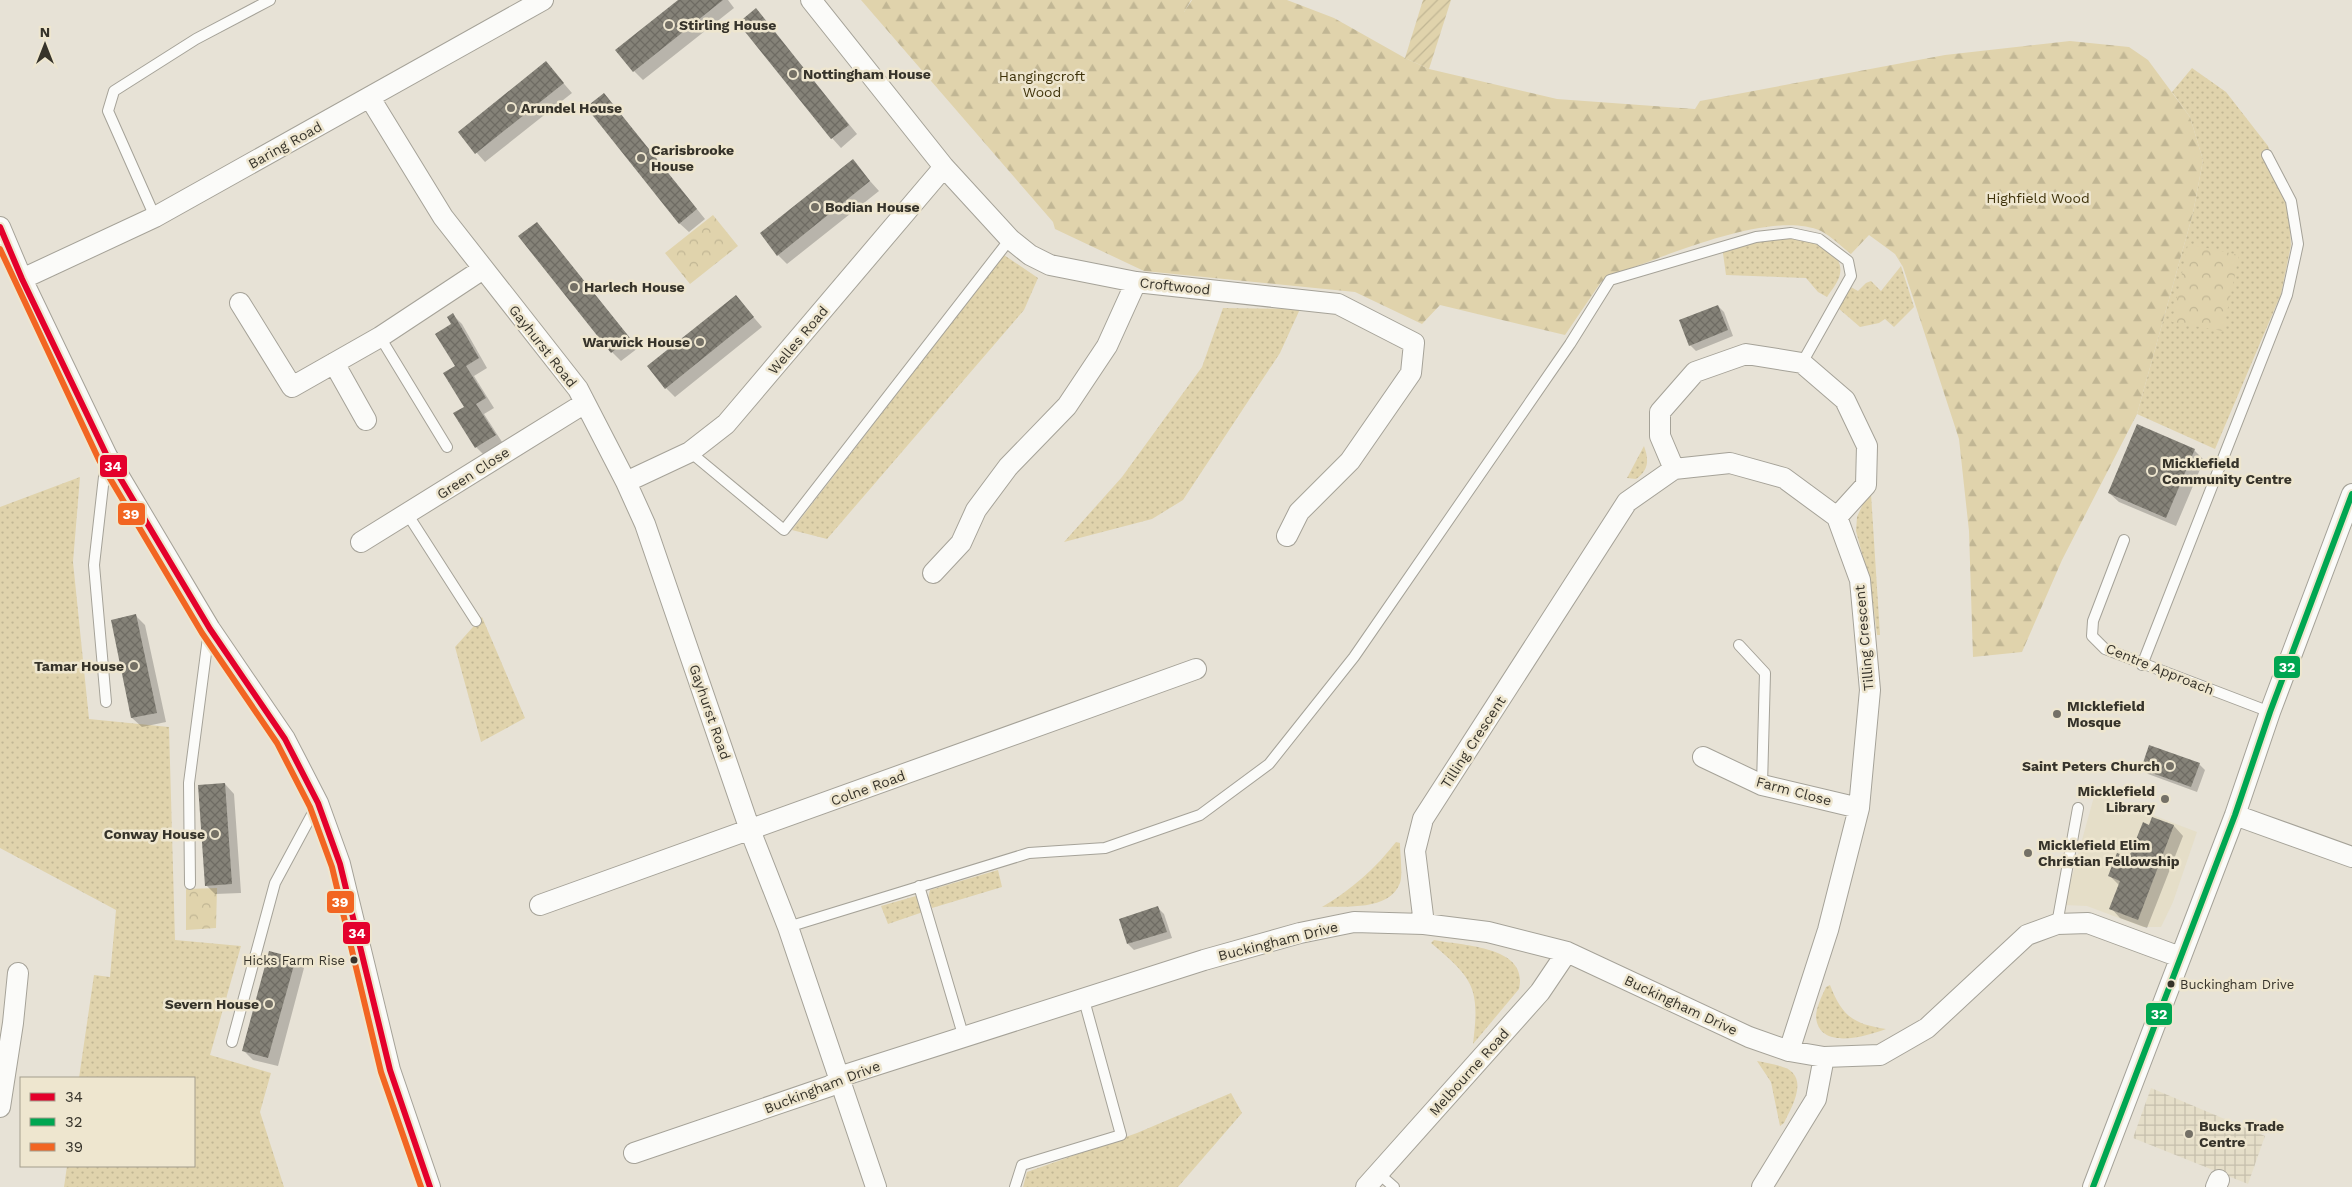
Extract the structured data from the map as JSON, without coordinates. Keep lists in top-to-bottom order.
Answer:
{
  "streets": {
    "street": [
      "Baring Road",
      "Croftwood",
      "Welles Road",
      "Gayhurst Road",
      "Green Close",
      "Tilling Crescent",
      "Colne Road",
      "Farm Close",
      "Buckingham Drive",
      "Melbourne Road"
    ],
    "lane": ["Centre Approach"]
  },
  "crossings": [
    ["Baring Road", "Gayhurst Road"],
    ["Croftwood", "Welles Road"],
    ["Welles Road", "Gayhurst Road"],
    ["Gayhurst Road", "Green Close"],
    ["Gayhurst Road", "Colne Road"],
    ["Gayhurst Road", "Buckingham Drive"],
    ["Tilling Crescent", "Farm Close"],
    ["Tilling Crescent", "Buckingham Drive"],
    ["Buckingham Drive", "Melbourne Road"]
  ],
  "parks": ["Hangingcroft Wood", "Highfield Wood"],
  "places": [
    "Stirling House",
    "Nottingham House",
    "Arundel House",
    "Carisbrooke House",
    "Bodian House",
    "Harlech House",
    "Warwick House",
    "Micklefield Community Centre",
    "Tamar House",
    "MIcklefield Mosque",
    "Saint Peters Church",
    "Micklefield Library",
    "Conway House",
    "Micklefield Elim Christian Fellowship",
    "Hicks Farm Rise",
    "Buckingham Drive",
    "Severn House",
    "Bucks Trade Centre"
  ],
  "lines": ["transit line 34", "transit line 39", "transit line 32"],
  "legend": ["34", "32", "39"],
  "north": "top"
}
